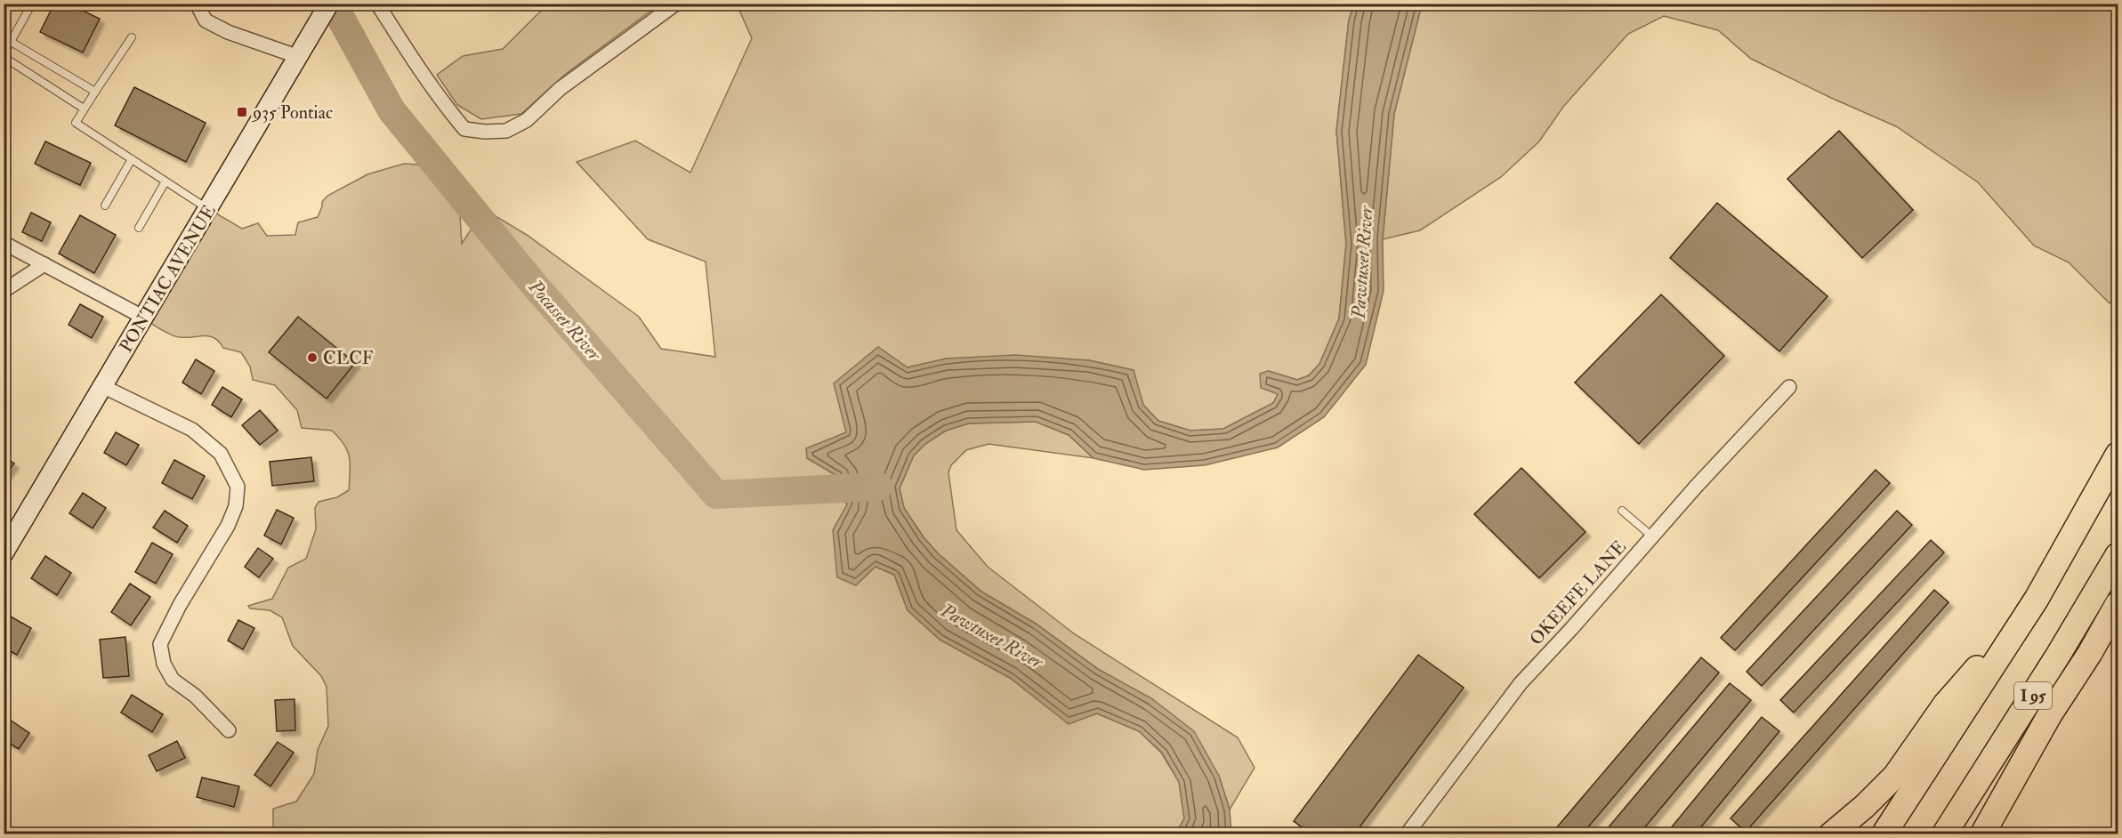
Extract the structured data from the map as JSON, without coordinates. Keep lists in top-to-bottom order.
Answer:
{
  "streets": {
    "highway": ["I 95"],
    "main road": ["PONTIAC AVENUE"],
    "street": ["OKEEFE LANE"]
  },
  "water": ["Pawtuxet River", "Pocasset River"],
  "places": {
    "transit": ["935 Pontiac"],
    "other": ["CLCF"]
  }
}
